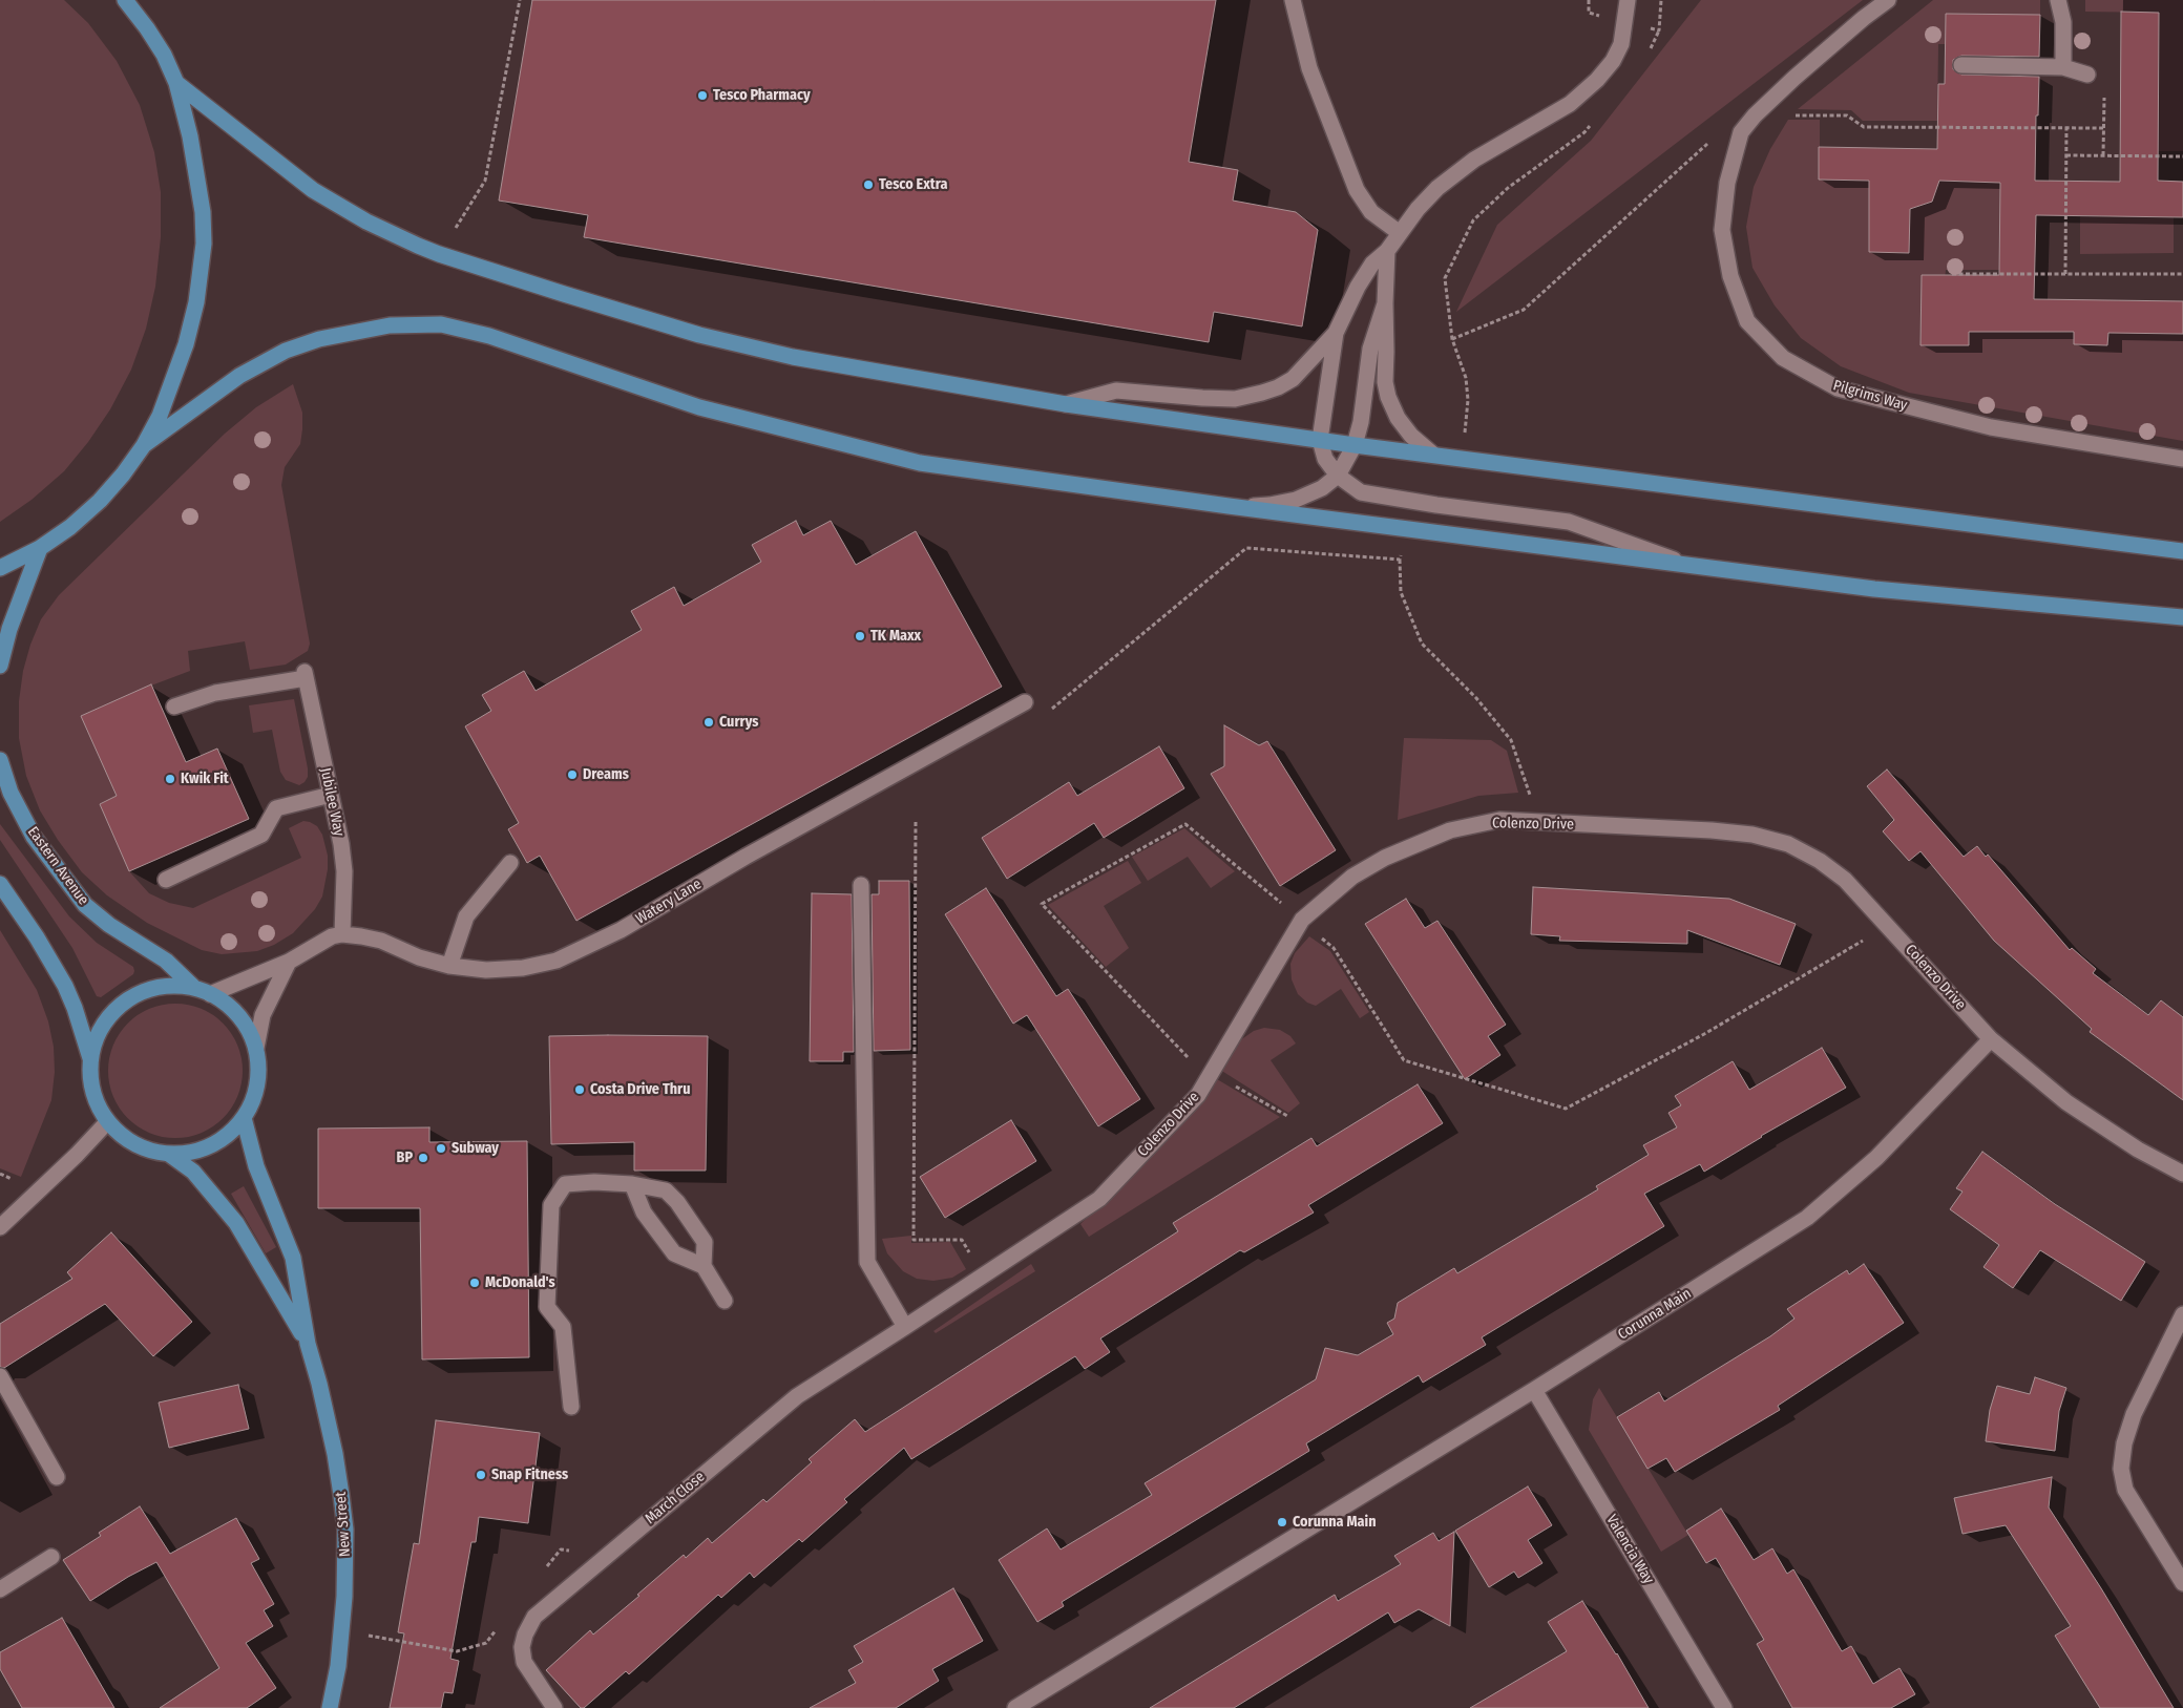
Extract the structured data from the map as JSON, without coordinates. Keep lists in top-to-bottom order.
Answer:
{
  "streets": {
    "main road": ["Eastern Avenue", "New Street"],
    "street": [
      "Pilgrims Way",
      "Jubilee Way",
      "Colenzo Drive",
      "Watery Lane",
      "Corunna Main",
      "March Close",
      "Valencia Way"
    ]
  },
  "crossings": [
    ["Jubilee Way", "Watery Lane"],
    ["Colenzo Drive", "Corunna Main"],
    ["Colenzo Drive", "March Close"],
    ["Eastern Avenue", "New Street"],
    ["Corunna Main", "Valencia Way"]
  ],
  "places": [
    "Tesco Pharmacy",
    "Tesco Extra",
    "TK Maxx",
    "Currys",
    "Dreams",
    "Kwik Fit",
    "Costa Drive Thru",
    "Subway",
    "BP",
    "McDonald's",
    "Snap Fitness",
    "Corunna Main"
  ]
}
